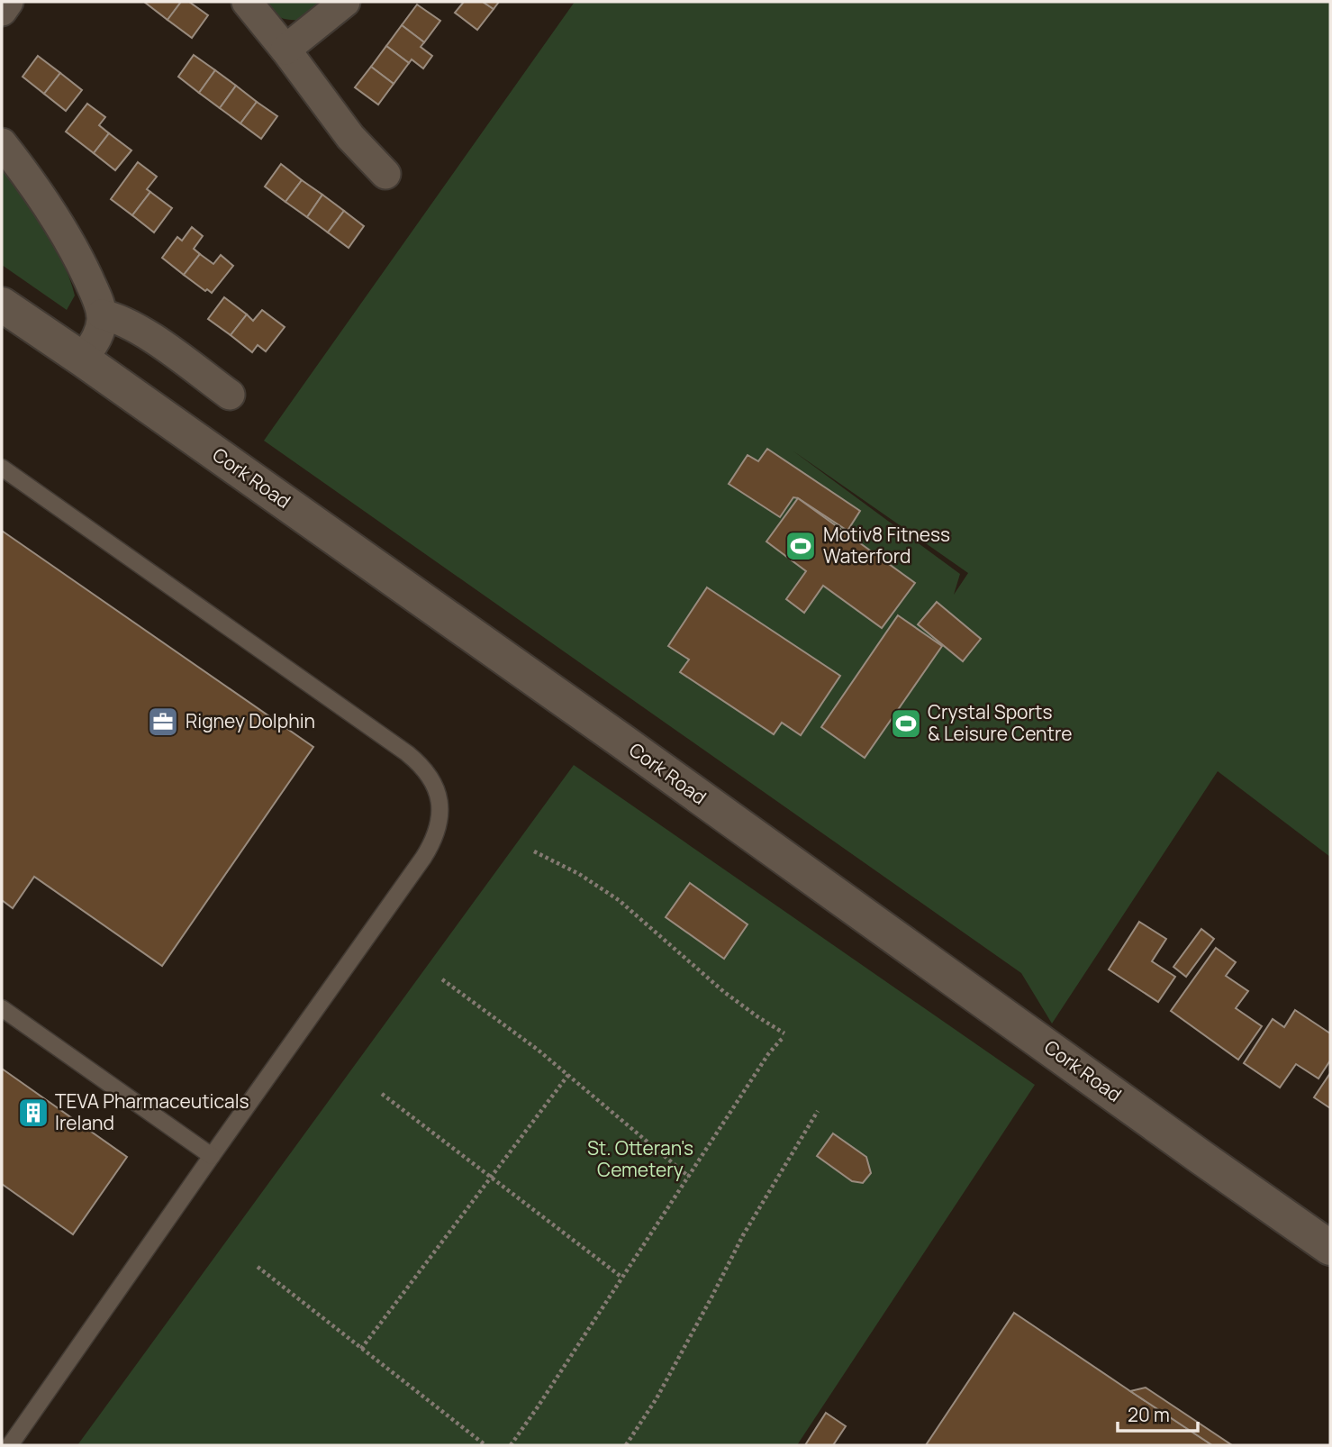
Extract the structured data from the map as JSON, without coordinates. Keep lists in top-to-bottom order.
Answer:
{
  "streets": {
    "main road": ["Cork Road"]
  },
  "parks": ["St. Otteran's Cemetery"],
  "places": {
    "sports": ["Motiv8 Fitness Waterford", "Crystal Sports & Leisure Centre"],
    "office": ["Rigney Dolphin"],
    "building": ["TEVA Pharmaceuticals Ireland"]
  },
  "scale_bar": "20 m"
}
